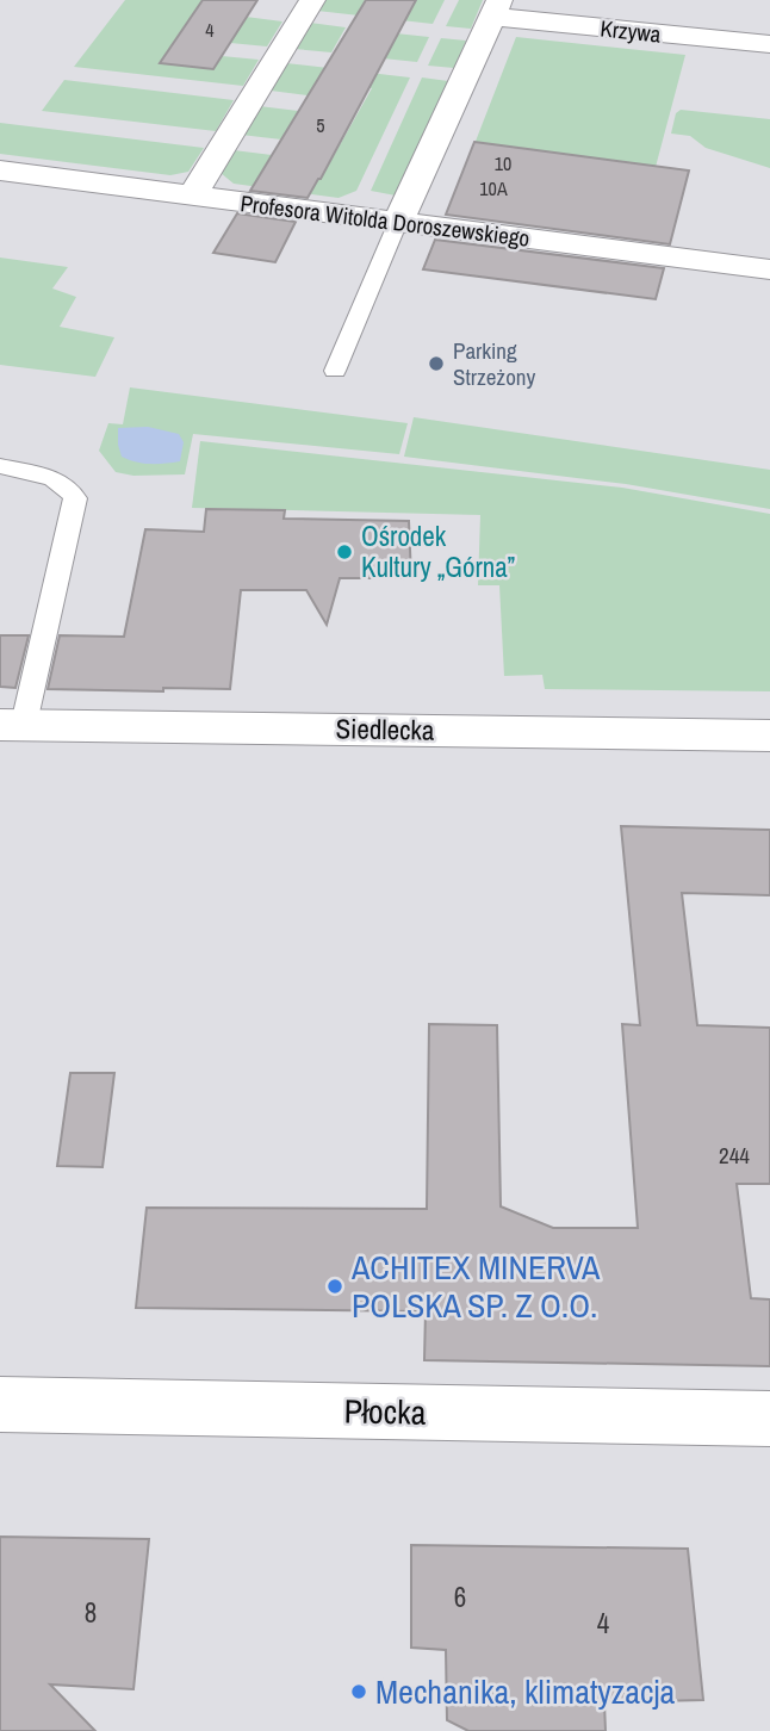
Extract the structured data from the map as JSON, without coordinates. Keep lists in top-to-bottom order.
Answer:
{
  "streets": {
    "street": [
      "Krzywa",
      "Profesora Witolda Doroszewskiego",
      "Siedlecka",
      "Płocka"
    ]
  },
  "crossings": [
    ["Krzywa", "Profesora Witolda Doroszewskiego"]
  ],
  "places": [
    "Parking Strzeżony",
    "Ośrodek Kultury „Górna”",
    "ACHITEX MINERVA POLSKA SP. Z O.O.",
    "Mechanika, klimatyzacja"
  ],
  "house_numbers": [
    "4",
    "5",
    "10",
    "10A",
    "244",
    "6",
    "8",
    "4"
  ]
}
